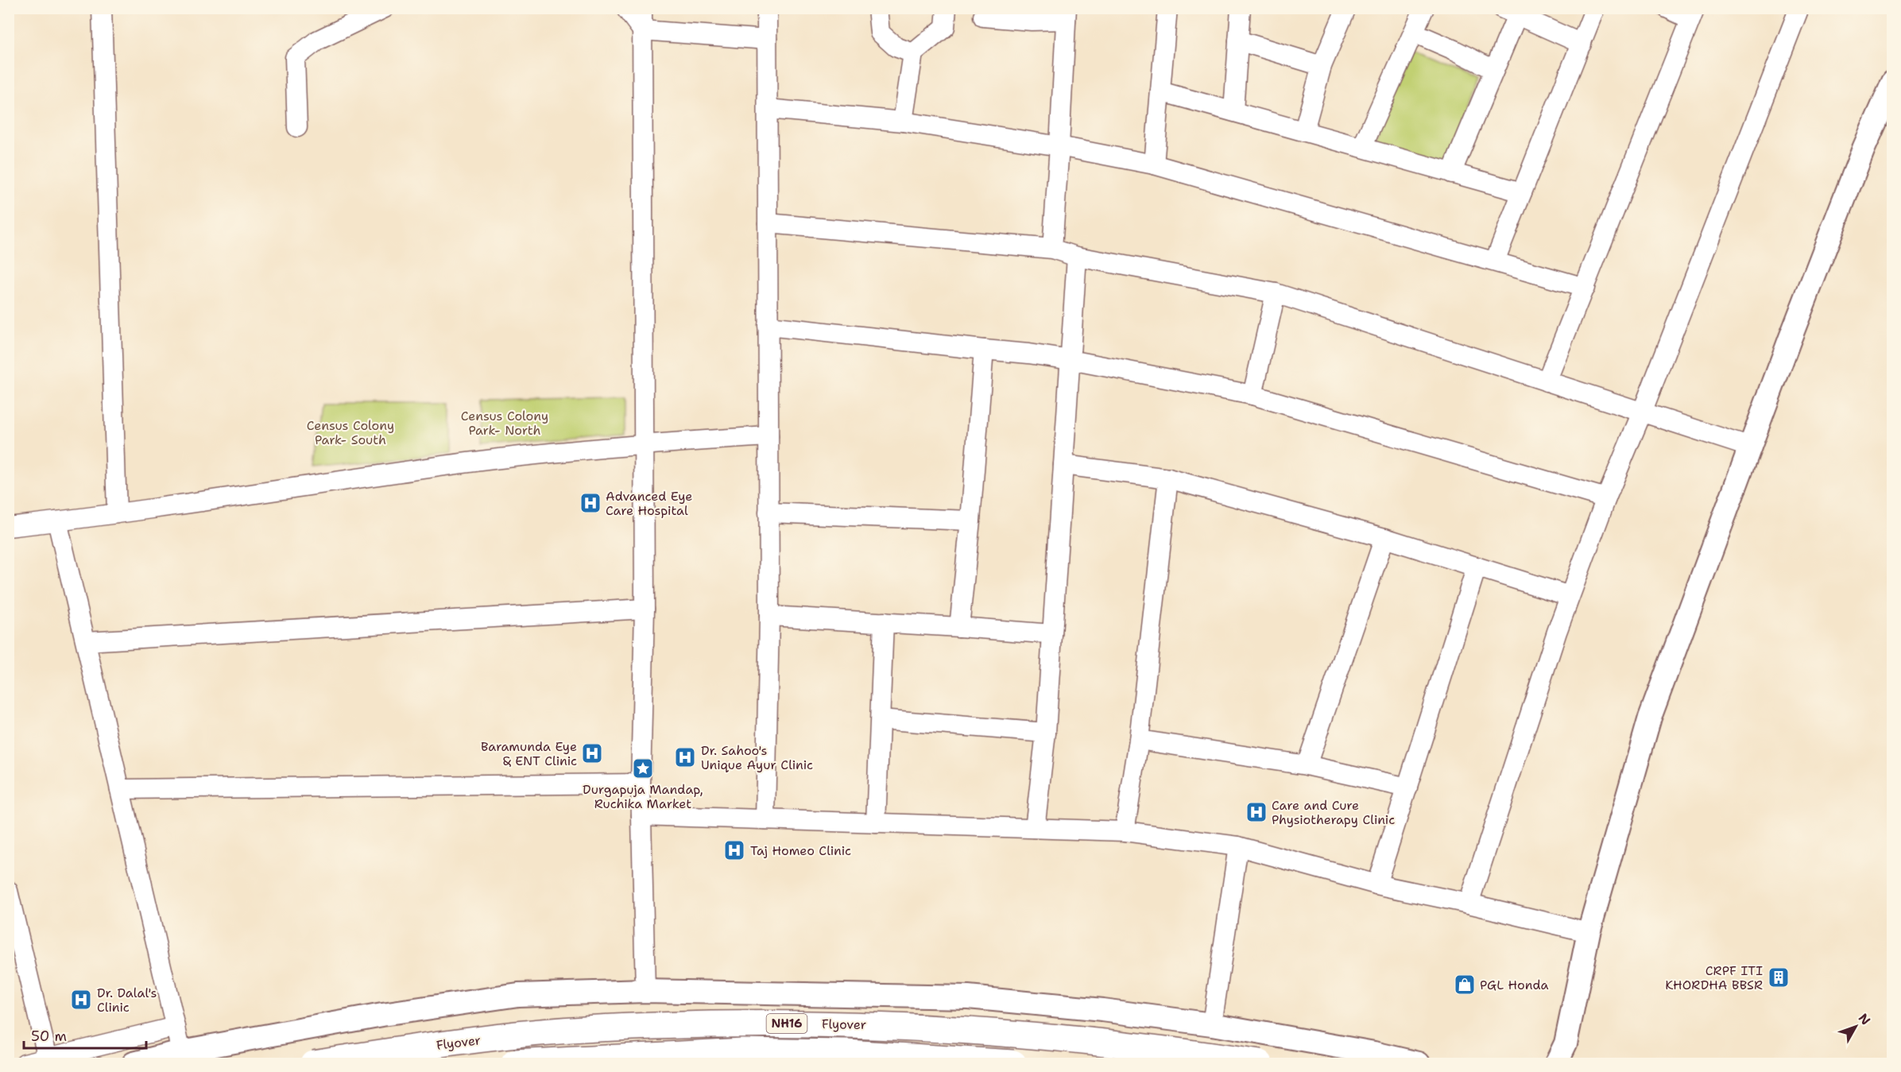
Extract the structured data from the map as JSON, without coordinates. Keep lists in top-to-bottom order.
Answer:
{
  "streets": {
    "highway": ["NH16", "Flyover"]
  },
  "parks": ["Census Colony Park- North", "Census Colony Park- South"],
  "places": {
    "hospital": [
      "Advanced Eye Care Hospital",
      "Baramunda Eye & ENT Clinic",
      "Dr. Sahoo's Unique Ayur Clinic",
      "Care and Cure Physiotherapy Clinic",
      "Taj Homeo Clinic",
      "Dr. Dalal's Clinic"
    ],
    "place": ["Durgapuja Mandap, Ruchika Market"],
    "building": ["CRPF ITI KHORDHA BBSR"],
    "shop": ["PGL Honda"]
  },
  "scale_bar": "50 m",
  "north": "top right"
}
